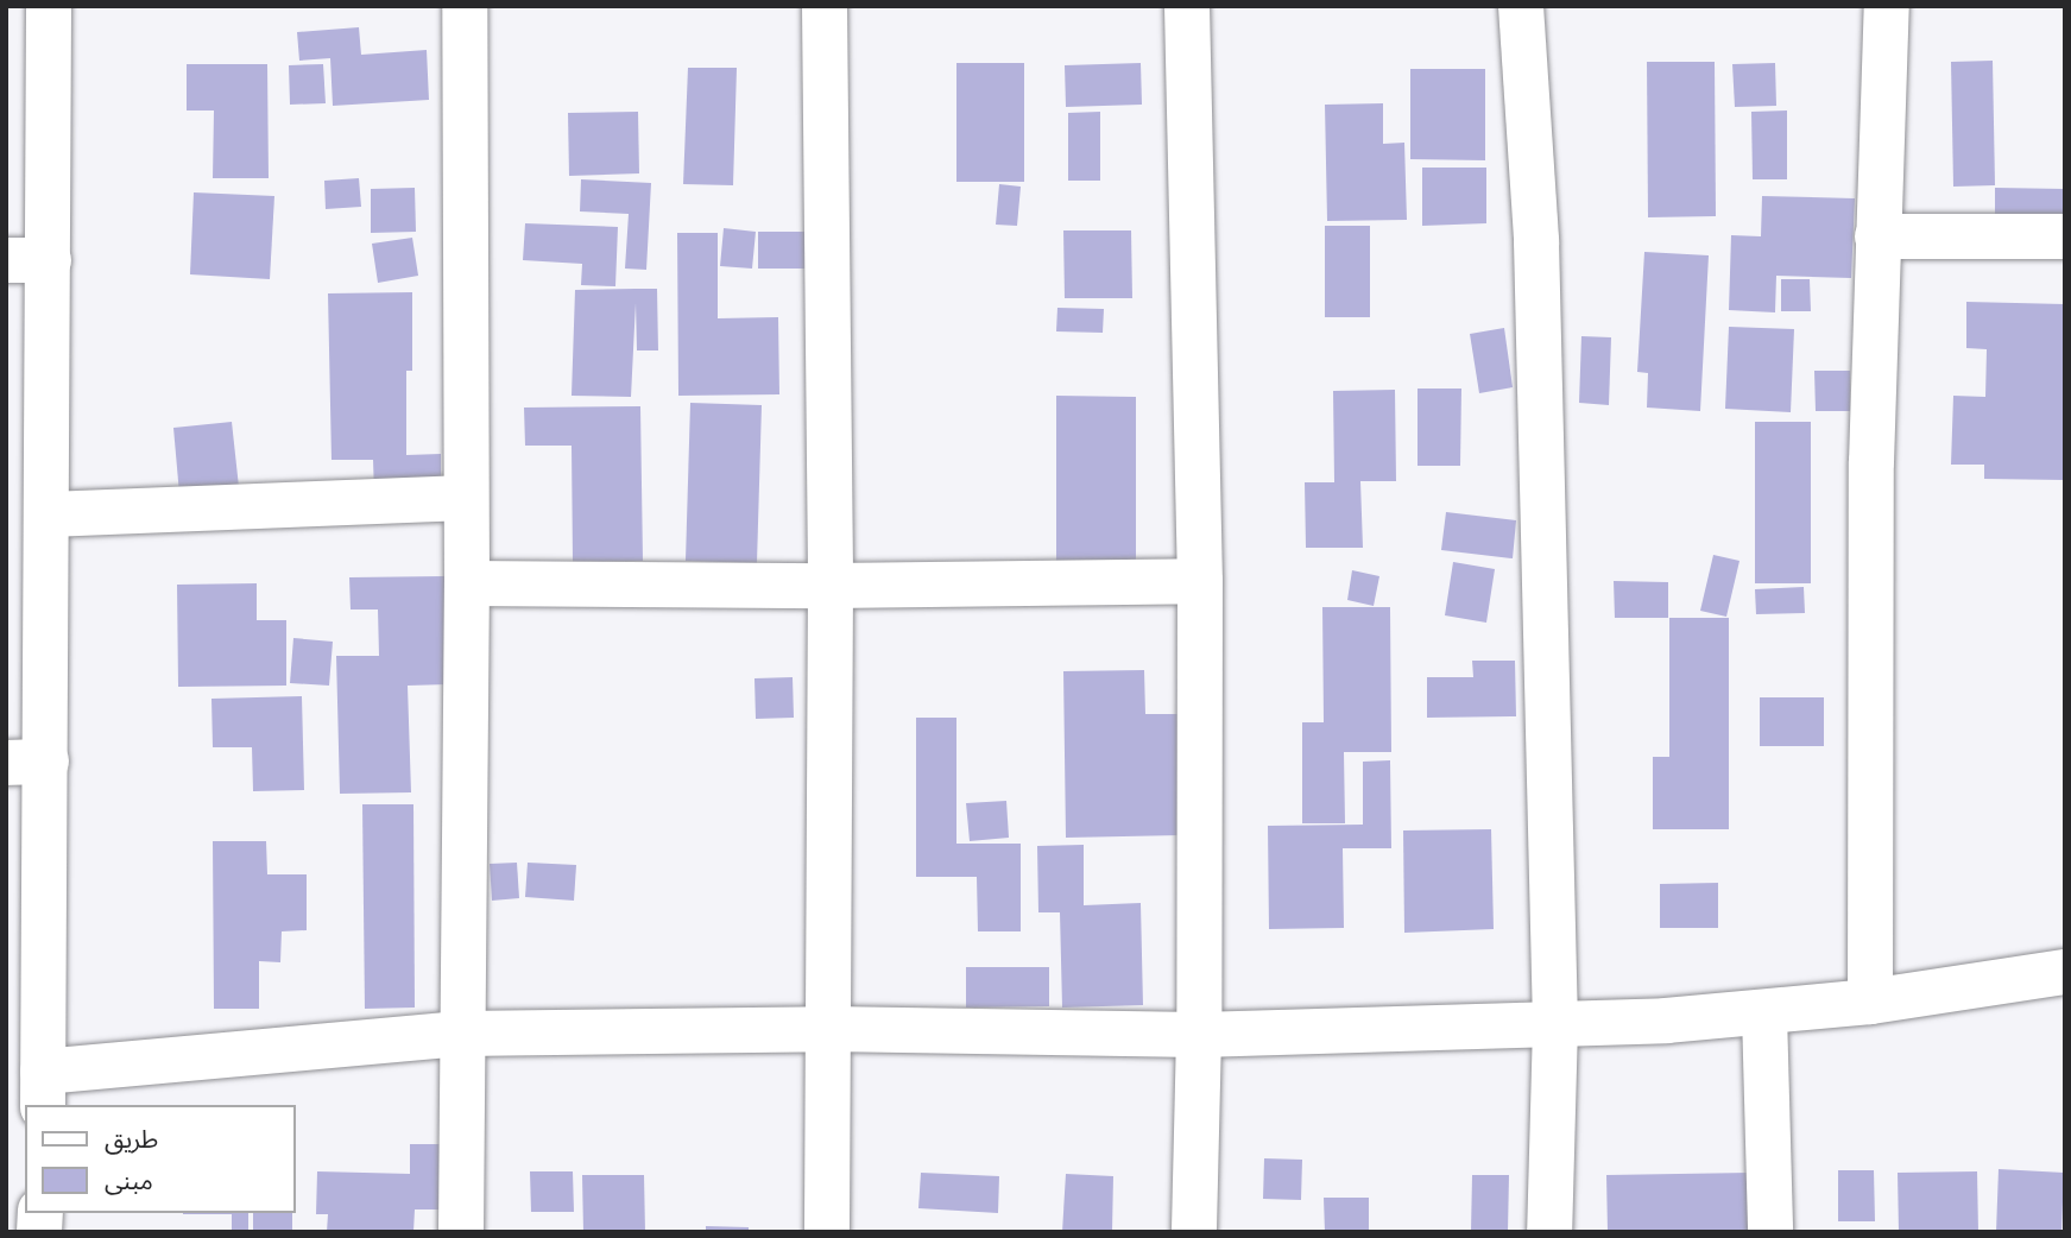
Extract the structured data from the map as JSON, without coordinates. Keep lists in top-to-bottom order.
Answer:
{
  "legend": ["طريق", "مبنى"]
}
